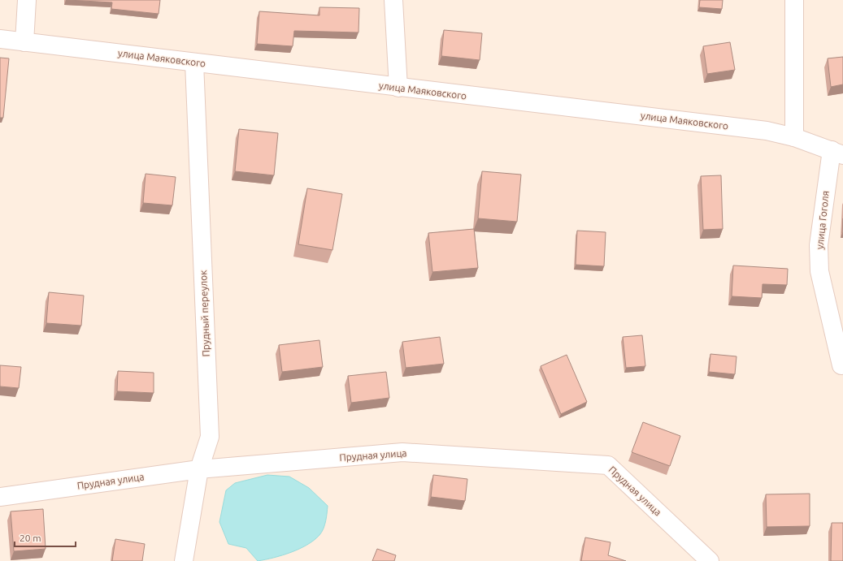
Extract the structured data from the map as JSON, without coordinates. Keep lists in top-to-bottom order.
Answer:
{
  "streets": {
    "street": [
      "улица Маяковского",
      "улица Гоголя",
      "Прудный переулок",
      "Прудная улица"
    ]
  },
  "crossings": [
    ["улица Маяковского", "улица Гоголя"],
    ["улица Маяковского", "Прудный переулок"],
    ["Прудный переулок", "Прудная улица"]
  ],
  "scale_bar": "20 m"
}
